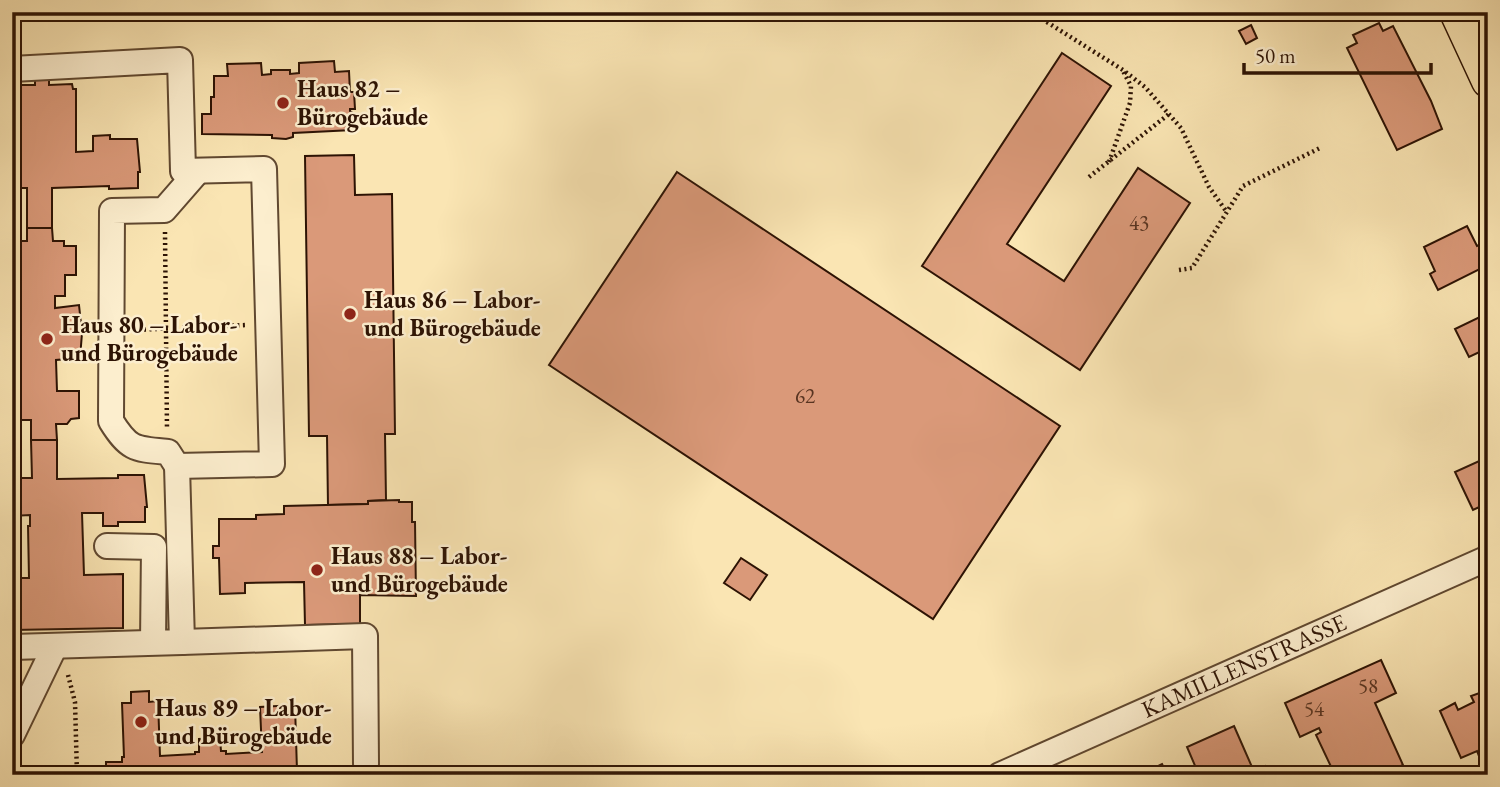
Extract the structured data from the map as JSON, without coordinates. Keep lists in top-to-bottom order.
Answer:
{
  "streets": {
    "street": ["KAMILLENSTRASSE"]
  },
  "places": [
    "Haus 82 – Bürogebäude",
    "Haus 86 – Labor- und Bürogebäude",
    "Haus 80 – Labor- und Bürogebäude",
    "Haus 88 – Labor- und Bürogebäude",
    "Haus 89 – Labor- und Bürogebäude"
  ],
  "house_numbers": [
    "43",
    "62",
    "58",
    "54"
  ],
  "scale_bar": "50 m"
}
